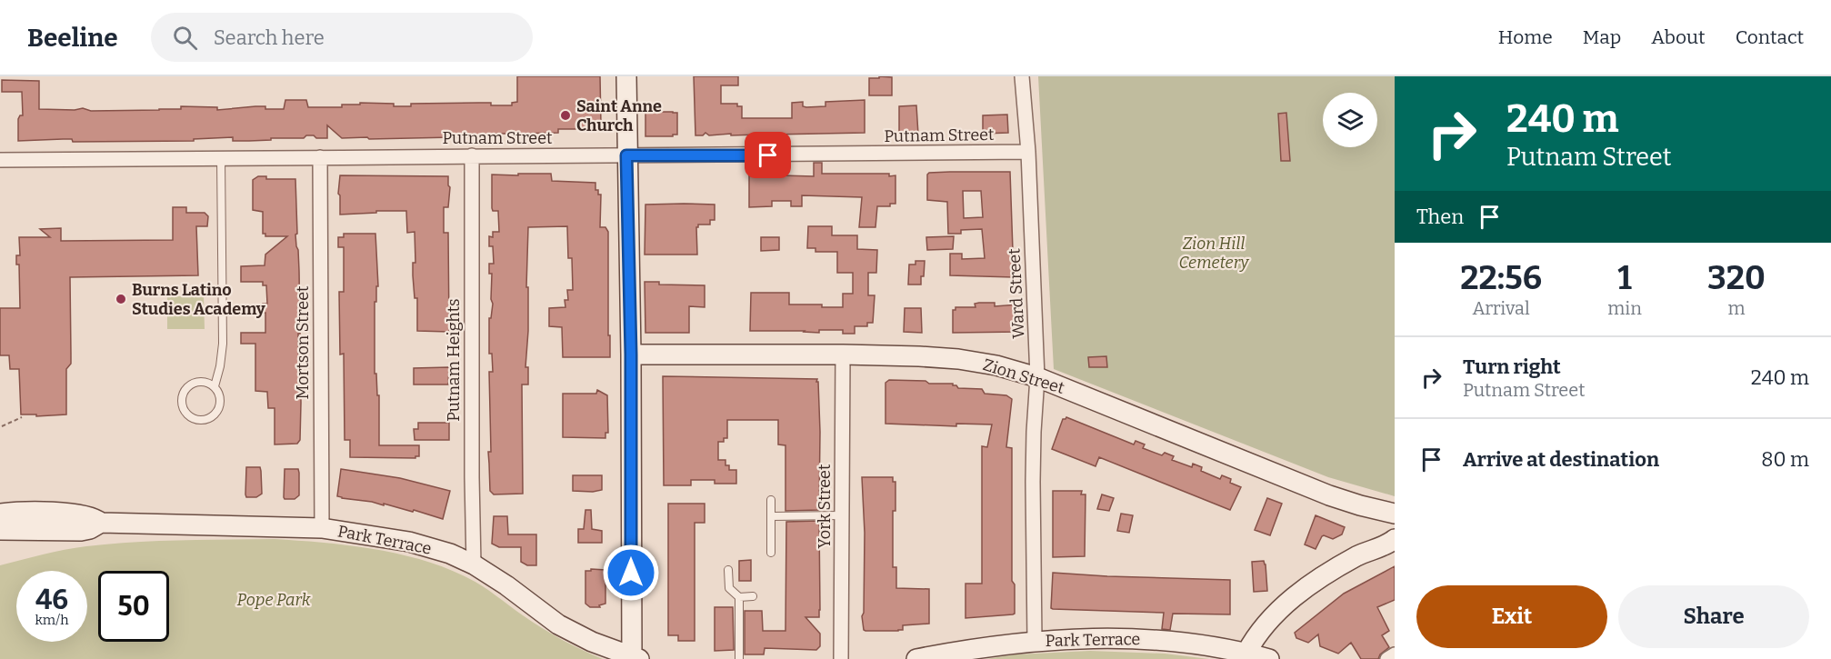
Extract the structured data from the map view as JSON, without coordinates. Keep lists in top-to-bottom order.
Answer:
{
  "streets": {
    "main road": ["Zion Street", "Park Terrace"],
    "street": [
      "Putnam Street",
      "Ward Street",
      "Mortson Street",
      "Putnam Heights",
      "York Street"
    ]
  },
  "crossings": [
    ["Putnam Street", "Ward Street"],
    ["Putnam Street", "Mortson Street"],
    ["Putnam Street", "Putnam Heights"],
    ["Ward Street", "Zion Street"],
    ["Ward Street", "Park Terrace"],
    ["Mortson Street", "Park Terrace"],
    ["Putnam Heights", "Park Terrace"],
    ["Zion Street", "York Street"]
  ],
  "parks": ["Zion Hill Cemetery", "Pope Park"],
  "places": ["Saint Anne Church", "Burns Latino Studies Academy"],
  "page": {
    "header": "Beeline",
    "search": "Search here",
    "nav": [
      "Home",
      "Map",
      "About",
      "Contact"
    ],
    "turn": ["240 m", "Putnam Street"],
    "then": "Then",
    "eta": [
      "22:56",
      "Arrival",
      "1",
      "min",
      "320",
      "m"
    ],
    "list": [
      {
        "name": "Turn right",
        "note": "Putnam Street",
        "value": "240 m"
      },
      {
        "name": "Arrive at destination",
        "value": "80 m"
      }
    ],
    "speed": "46 km/h",
    "limit": "50",
    "buttons": ["Exit", "Share"]
  }
}
